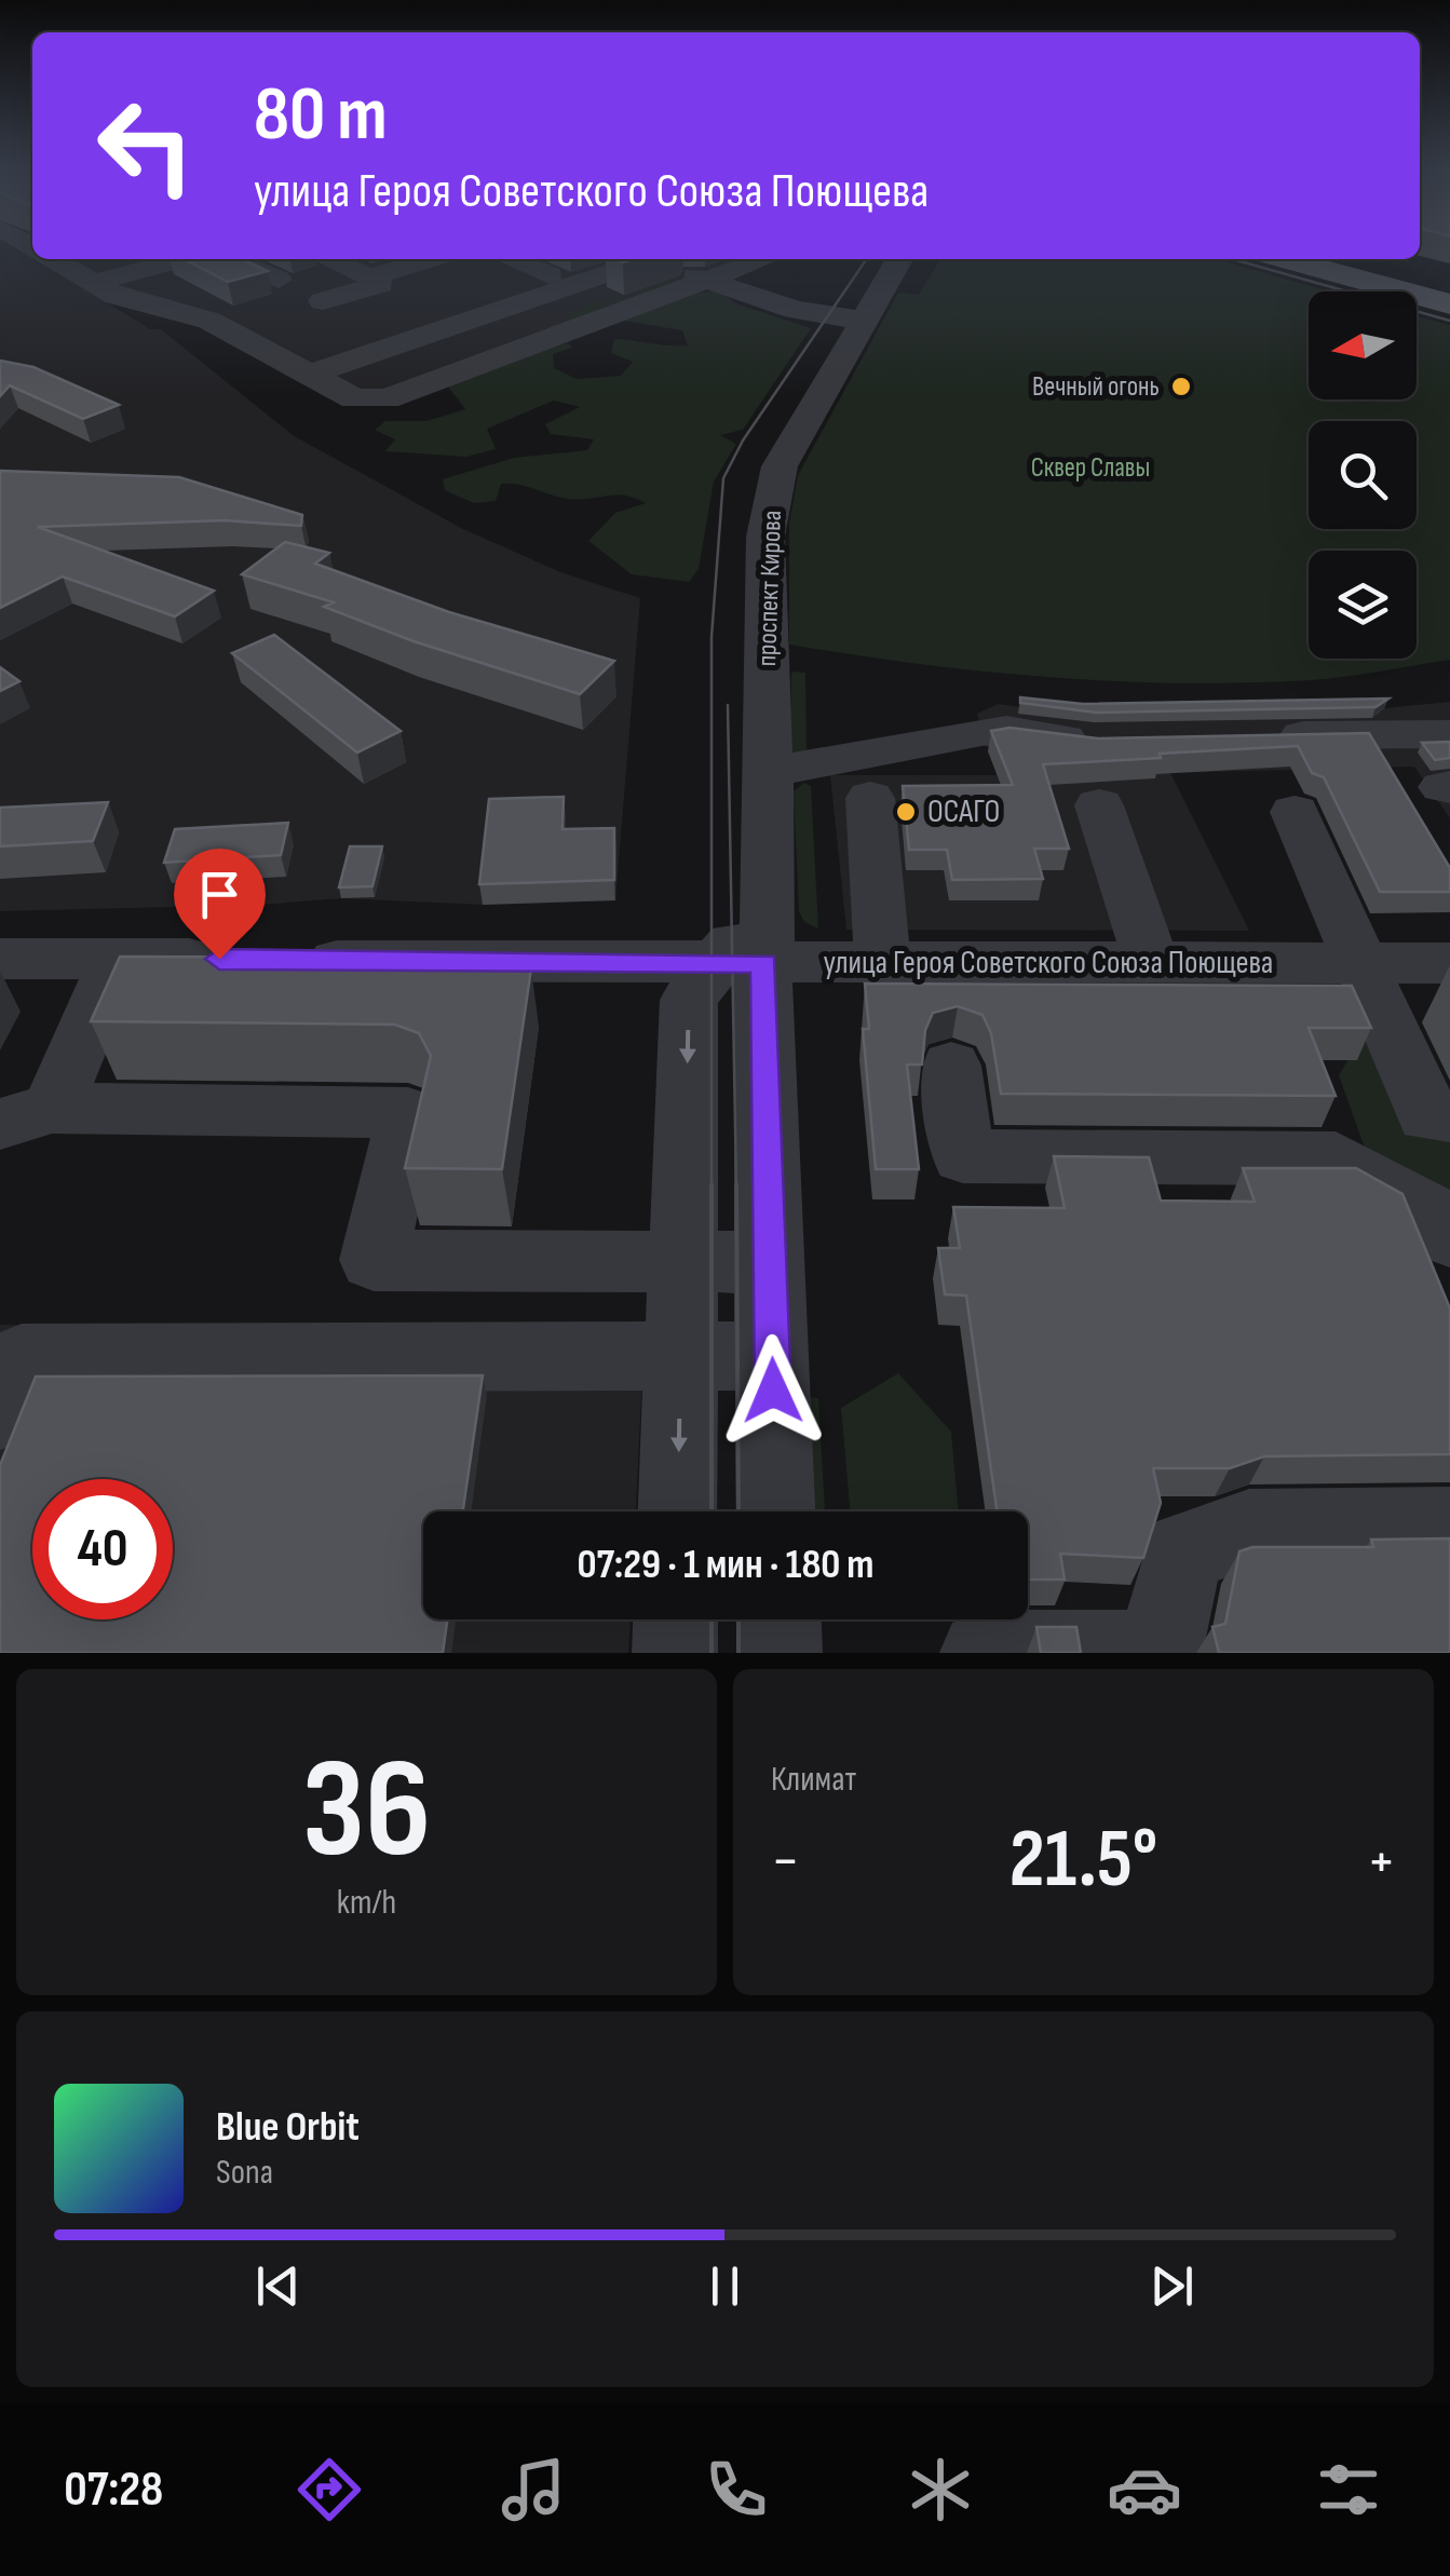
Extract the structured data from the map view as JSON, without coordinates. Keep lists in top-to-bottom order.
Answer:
{
  "streets": {
    "street": ["проспект Кирова", "улица Героя Советского Союза Поющева"]
  },
  "crossings": [
    ["проспект Кирова", "улица Героя Советского Союза Поющева"]
  ],
  "parks": ["Сквер Славы"],
  "places": ["Вечный огонь", "ОСАГО"],
  "north": "left",
  "page": {
    "turn": ["80 m", "улица Героя Советского Союза Поющева"],
    "limit": "40",
    "trip": "07:29 · 1 мин · 180 m",
    "tile": [
      ["36", "km/h"],
      "Климат"
    ],
    "heat": ["−", "21.5°", "+"],
    "song": ["Blue Orbit", "Sona"],
    "tabs": "07:28"
  }
}
